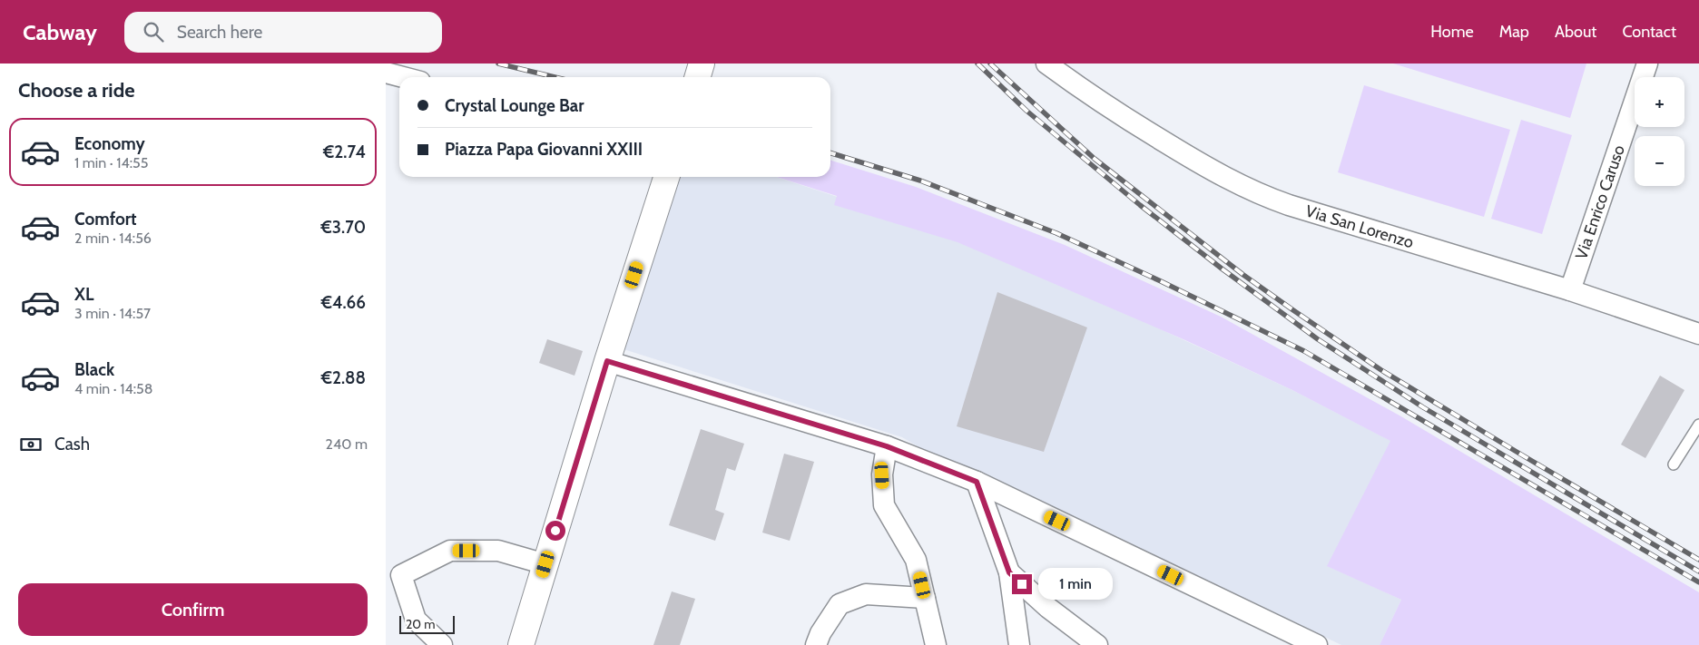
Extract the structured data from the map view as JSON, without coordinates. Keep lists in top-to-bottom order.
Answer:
{
  "streets": {
    "street": ["Via Enrico Caruso", "Via San Lorenzo"]
  },
  "crossings": [
    ["Via Enrico Caruso", "Via San Lorenzo"]
  ],
  "scale_bar": "20 m",
  "page": {
    "header": "Cabway",
    "search": "Search here",
    "nav": [
      "Home",
      "Map",
      "About",
      "Contact"
    ],
    "heading": "Choose a ride",
    "map_buttons": ["+", "−"],
    "banner": ["Crystal Lounge Bar", "Piazza Papa Giovanni XXIII"],
    "list": [
      {
        "name": "Economy",
        "note": "1 min · 14:55",
        "value": "€2.74"
      },
      {
        "name": "Comfort",
        "note": "2 min · 14:56",
        "value": "€3.70"
      },
      {
        "name": "XL",
        "note": "3 min · 14:57",
        "value": "€4.66"
      },
      {
        "name": "Black",
        "note": "4 min · 14:58",
        "value": "€2.88"
      }
    ],
    "pay": ["Cash", "240 m"],
    "bubble": "1 min",
    "buttons": "Confirm",
    "scale": "20 m"
  }
}
